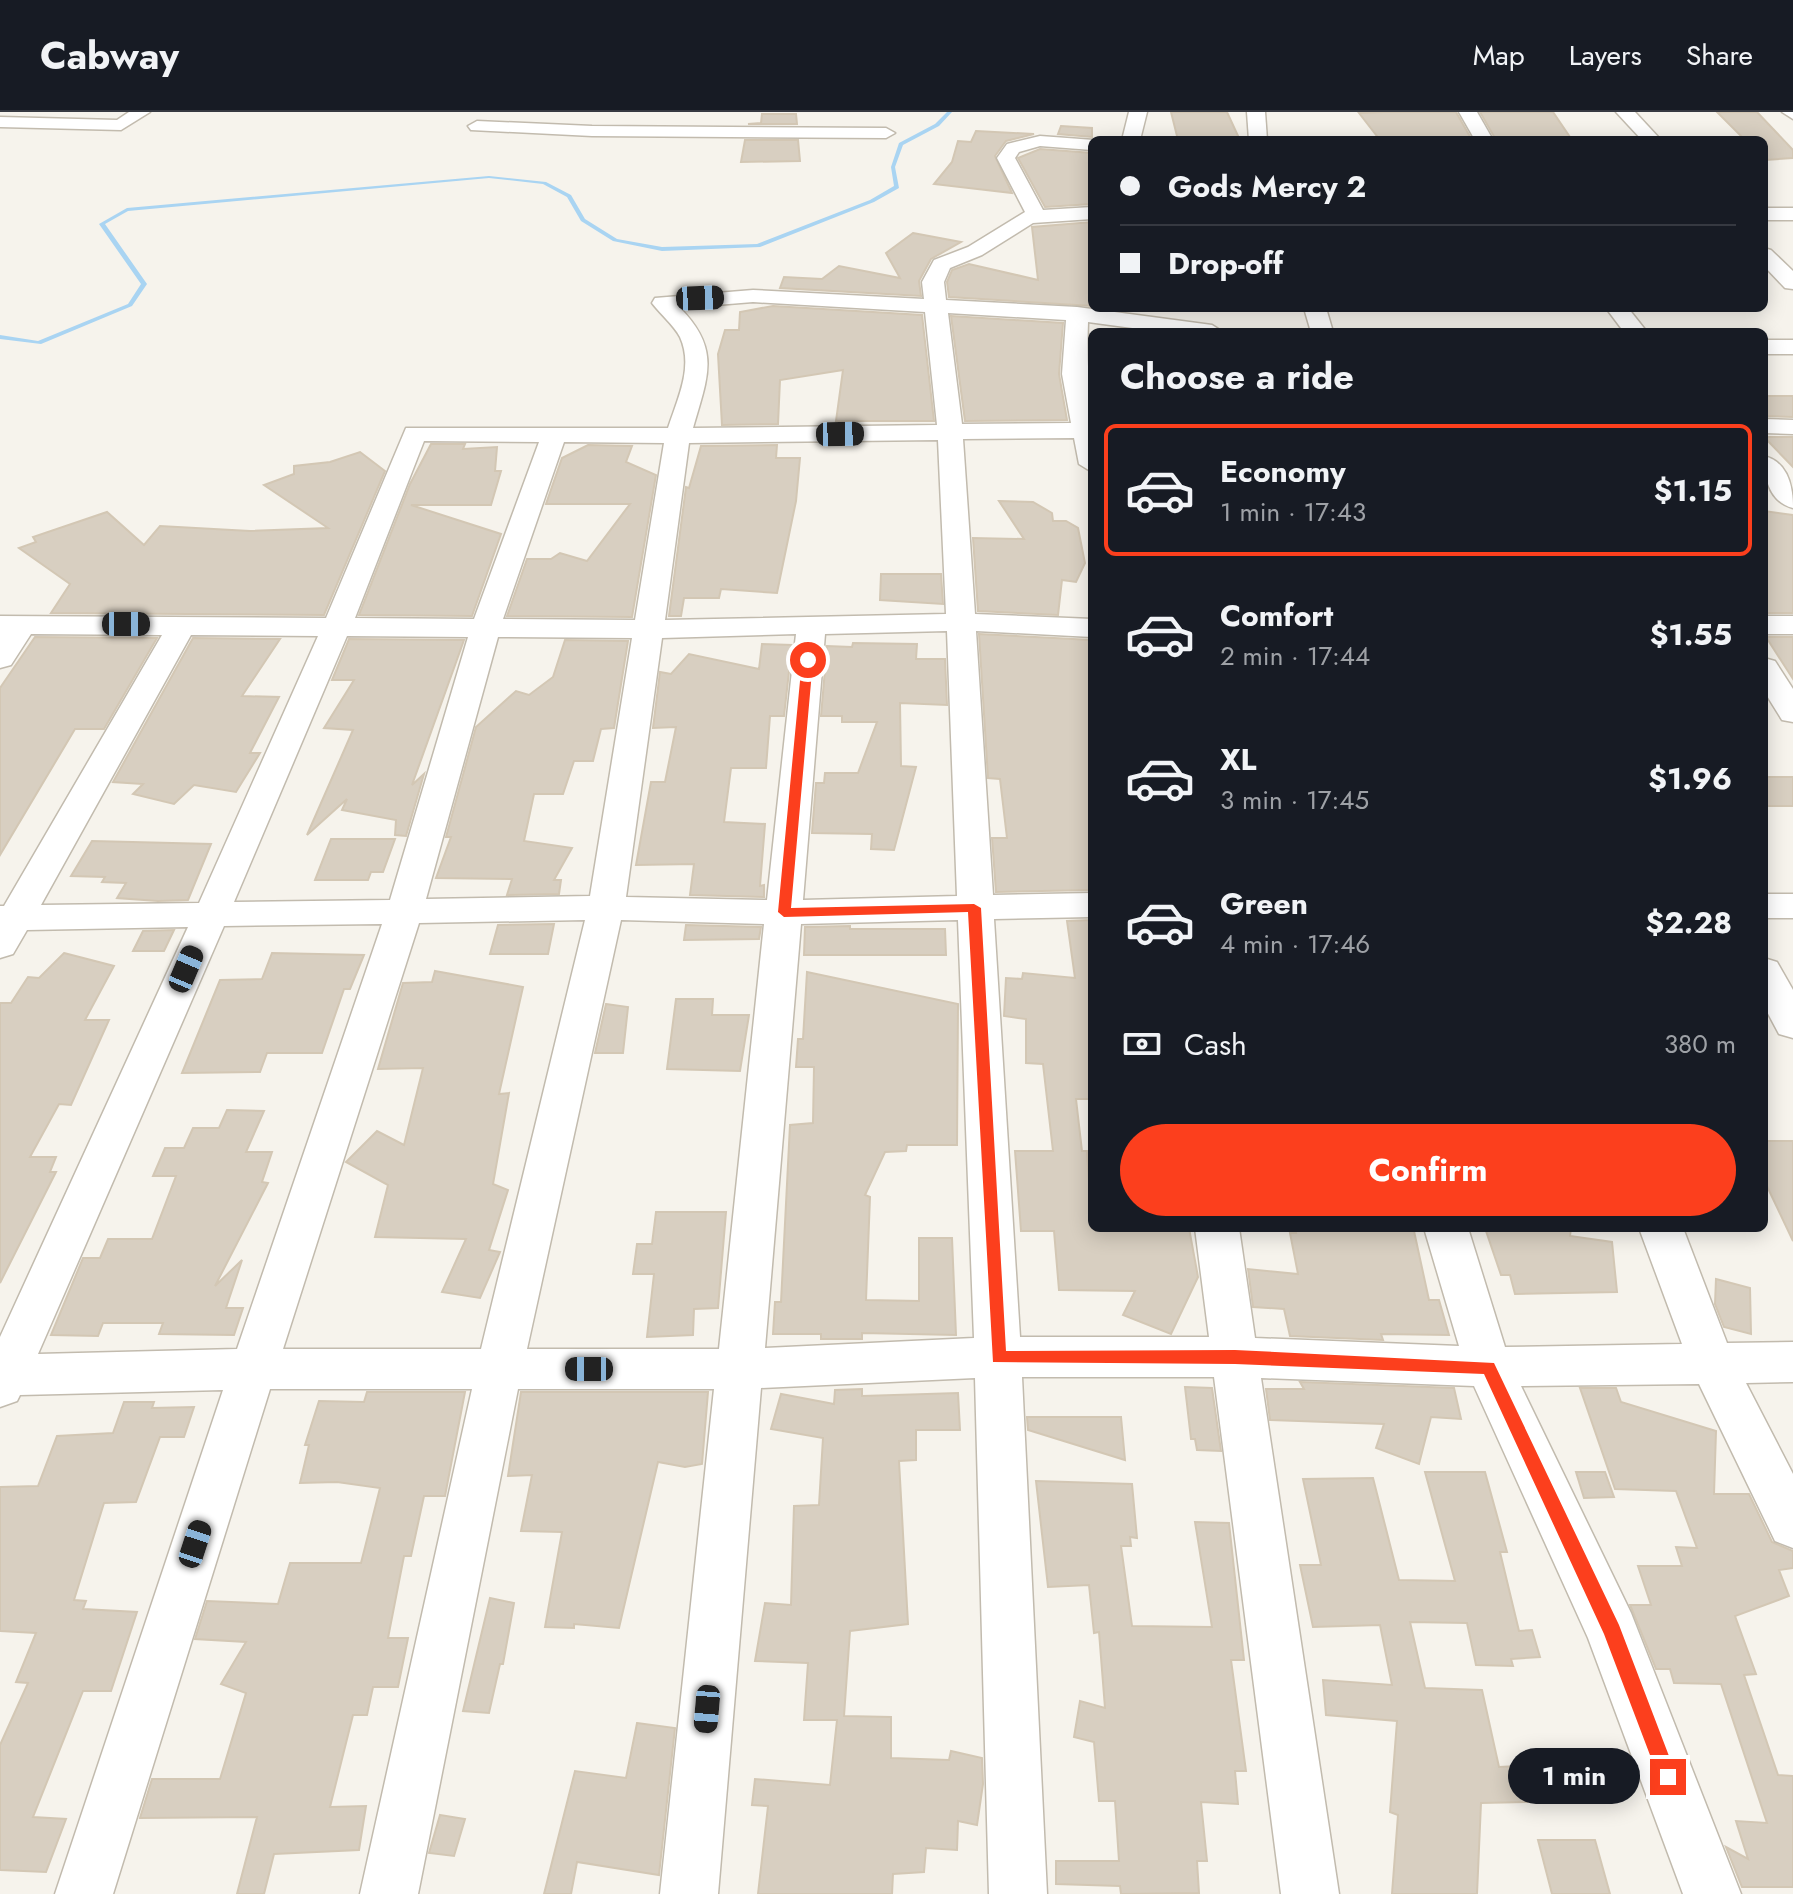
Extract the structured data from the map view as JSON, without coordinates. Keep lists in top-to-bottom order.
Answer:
{
  "page": {
    "header": "Cabway",
    "nav": ["Map", "Layers", "Share"],
    "banner": ["Gods Mercy 2", "Drop-off"],
    "heading": "Choose a ride",
    "list": [
      {
        "name": "Economy",
        "note": "1 min · 17:43",
        "value": "$1.15"
      },
      {
        "name": "Comfort",
        "note": "2 min · 17:44",
        "value": "$1.55"
      },
      {
        "name": "XL",
        "note": "3 min · 17:45",
        "value": "$1.96"
      },
      {
        "name": "Green",
        "note": "4 min · 17:46",
        "value": "$2.28"
      }
    ],
    "pay": ["Cash", "380 m"],
    "buttons": "Confirm",
    "bubble": "1 min"
  }
}
